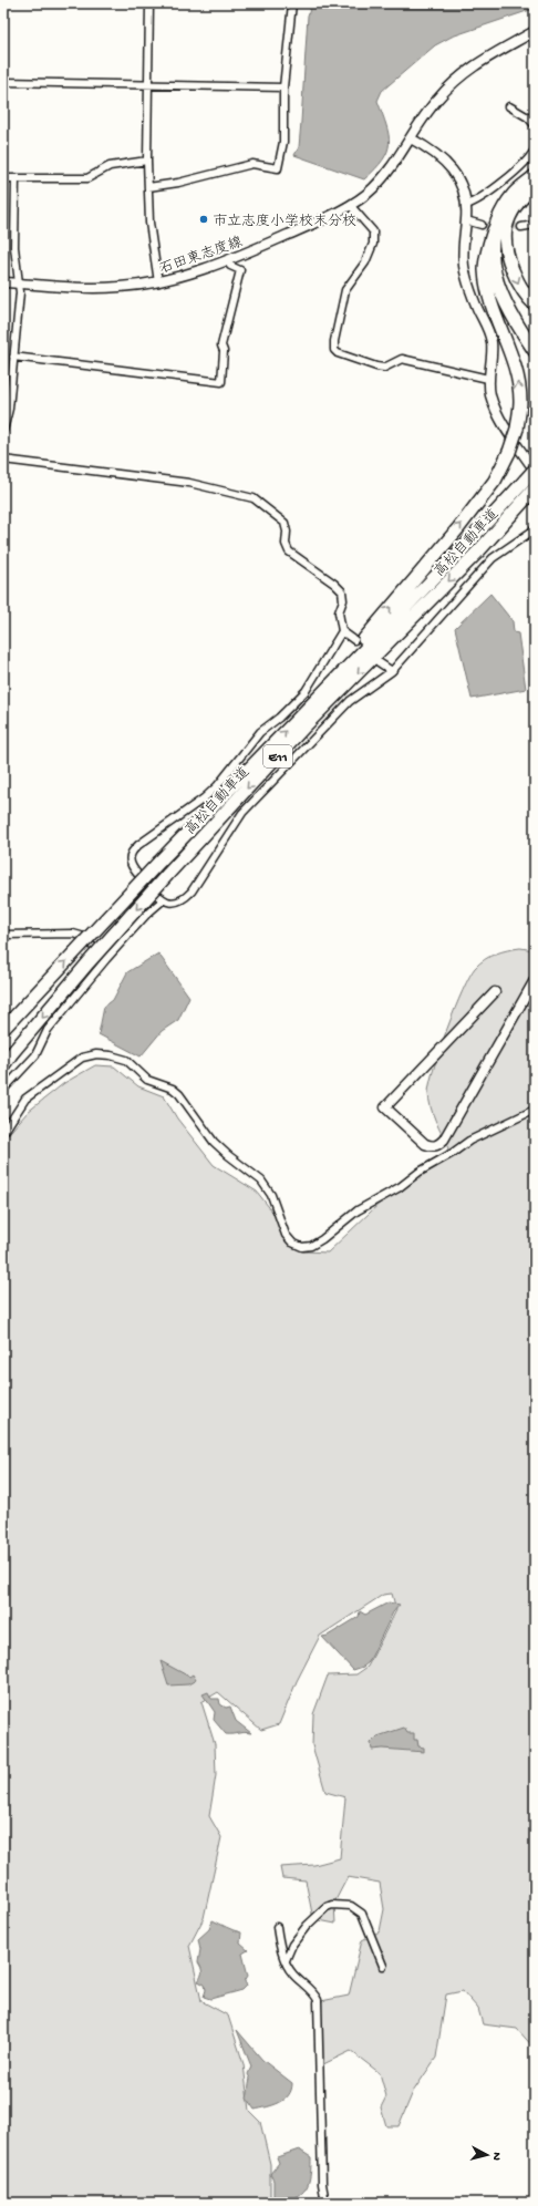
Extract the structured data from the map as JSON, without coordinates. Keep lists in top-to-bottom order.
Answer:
{
  "streets": {
    "highway": ["高松自動車道", "E11"],
    "street": ["石田東志度線"]
  },
  "places": ["市立志度小学校末分校"],
  "north": "right"
}
